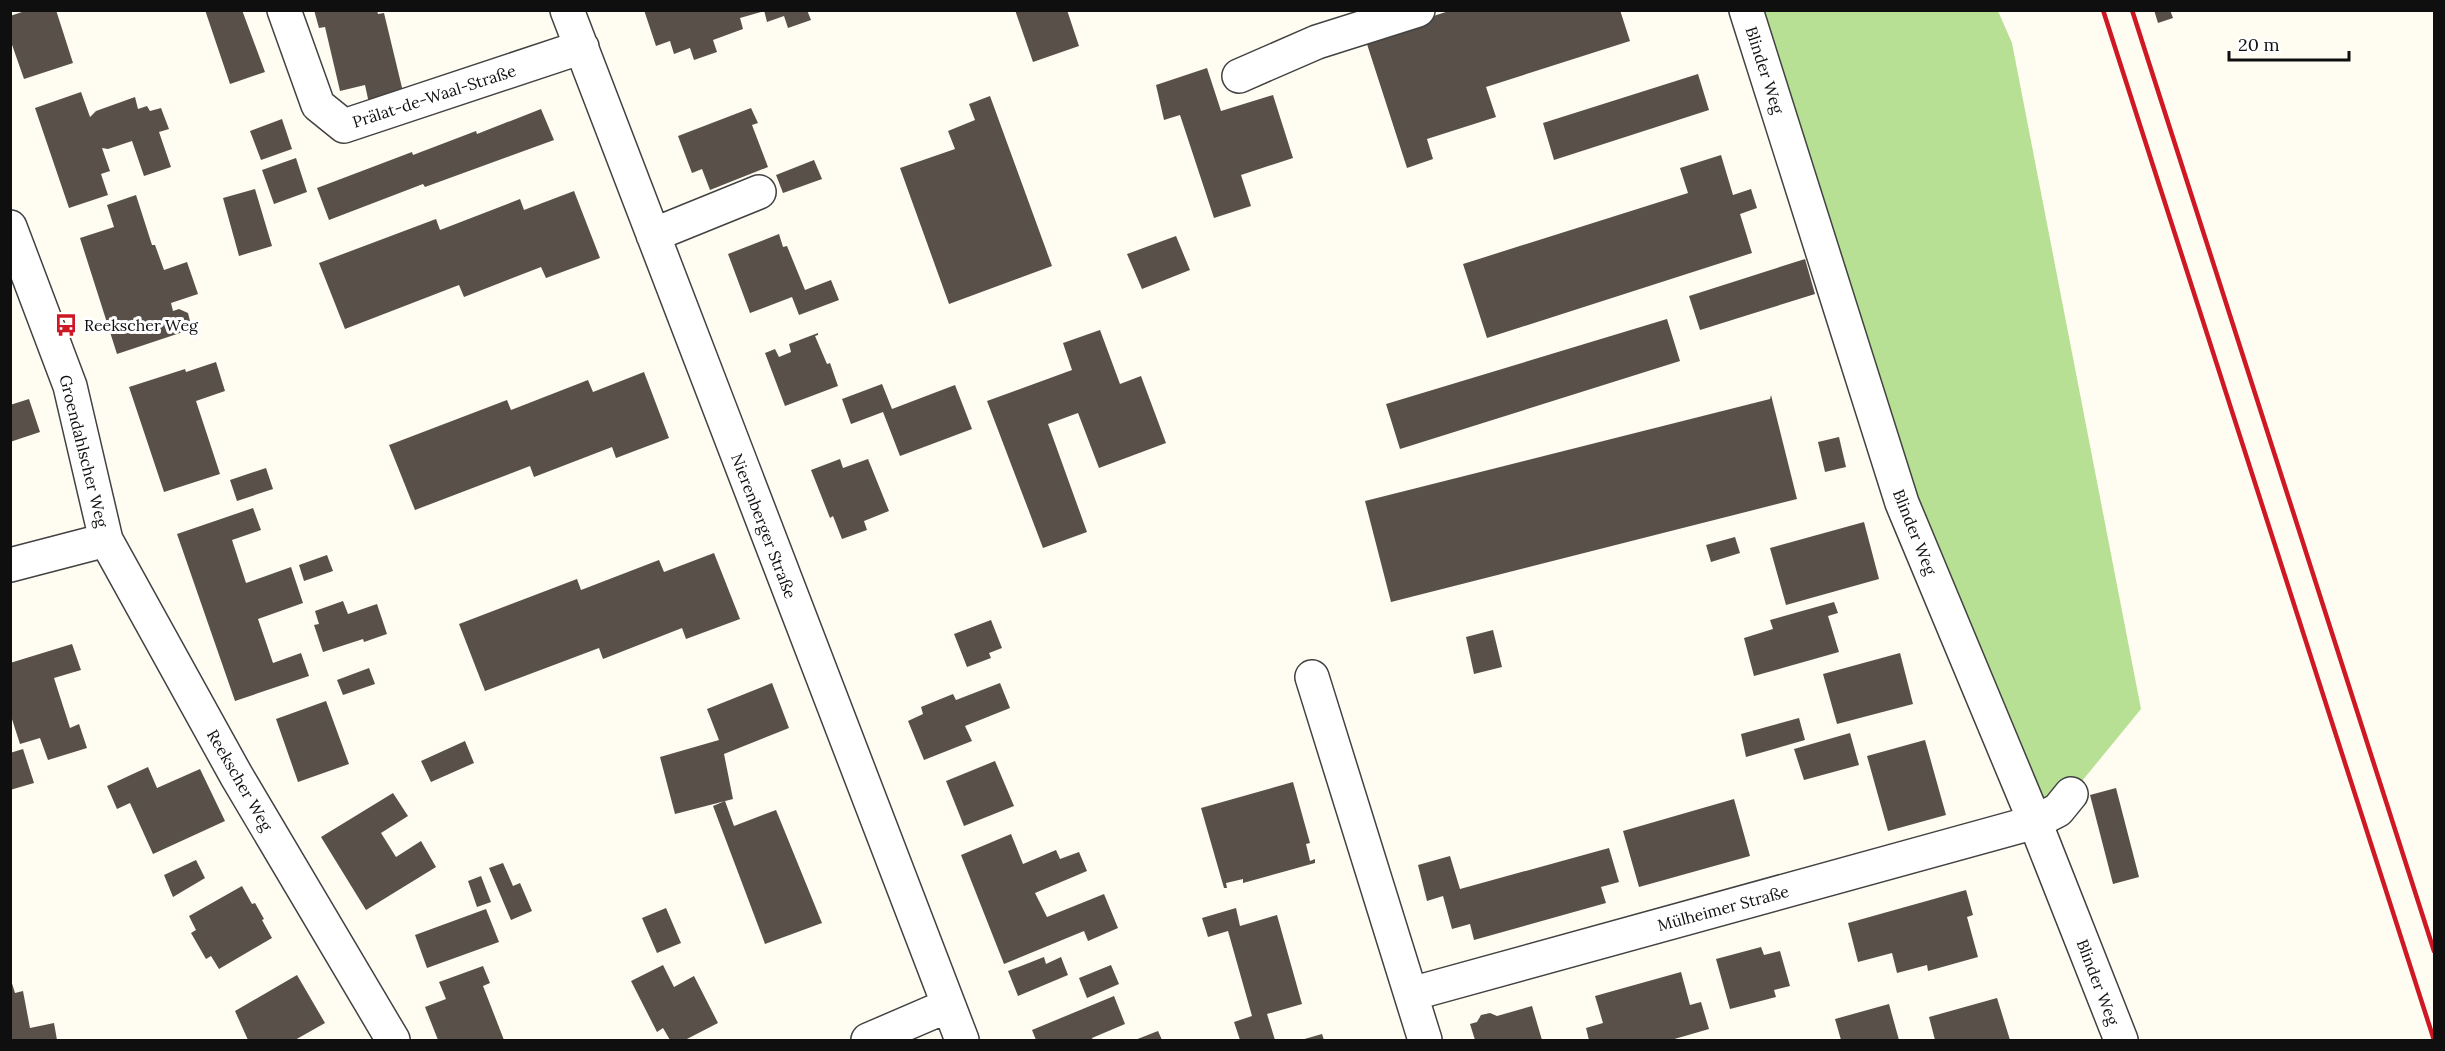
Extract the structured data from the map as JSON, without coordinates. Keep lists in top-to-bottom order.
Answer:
{
  "streets": {
    "street": [
      "Blinder Weg",
      "Prälat-de-Waal-Straße",
      "Groendahlscher Weg",
      "Nierenberger Straße",
      "Reekscher Weg",
      "Mülheimer Straße"
    ]
  },
  "crossings": [
    ["Blinder Weg", "Mülheimer Straße"],
    ["Prälat-de-Waal-Straße", "Nierenberger Straße"],
    ["Groendahlscher Weg", "Reekscher Weg"]
  ],
  "places": {
    "bus stop": ["Reekscher Weg"]
  },
  "scale_bar": "20 m"
}
